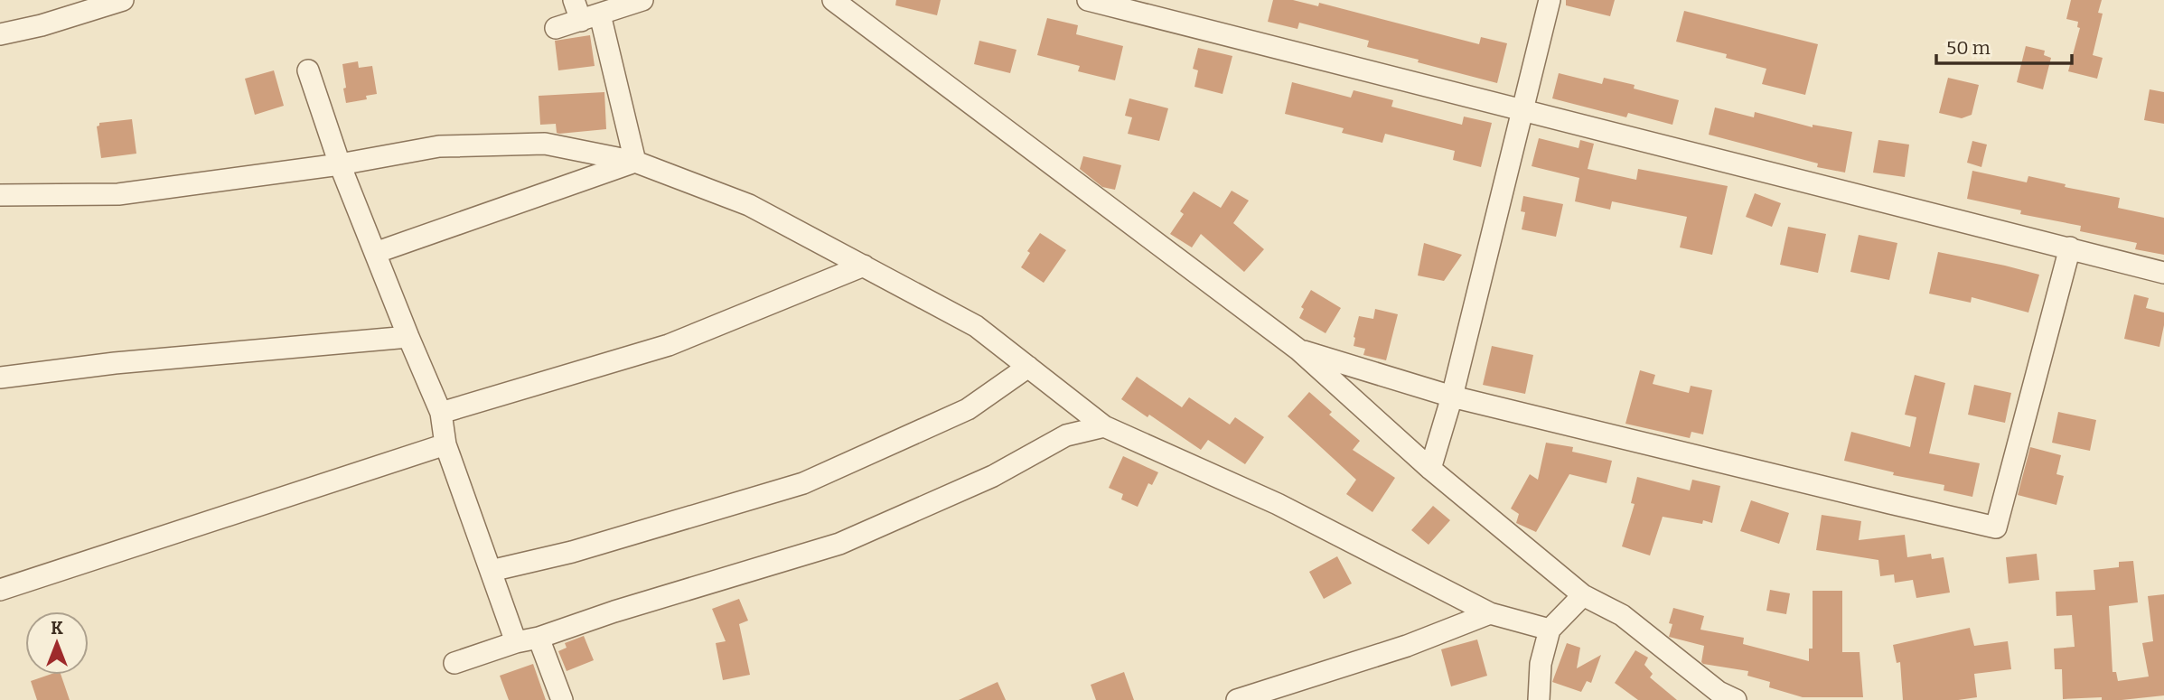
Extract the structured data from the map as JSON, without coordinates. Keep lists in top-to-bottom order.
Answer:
{
  "scale_bar": "50 m",
  "north": "top"
}
